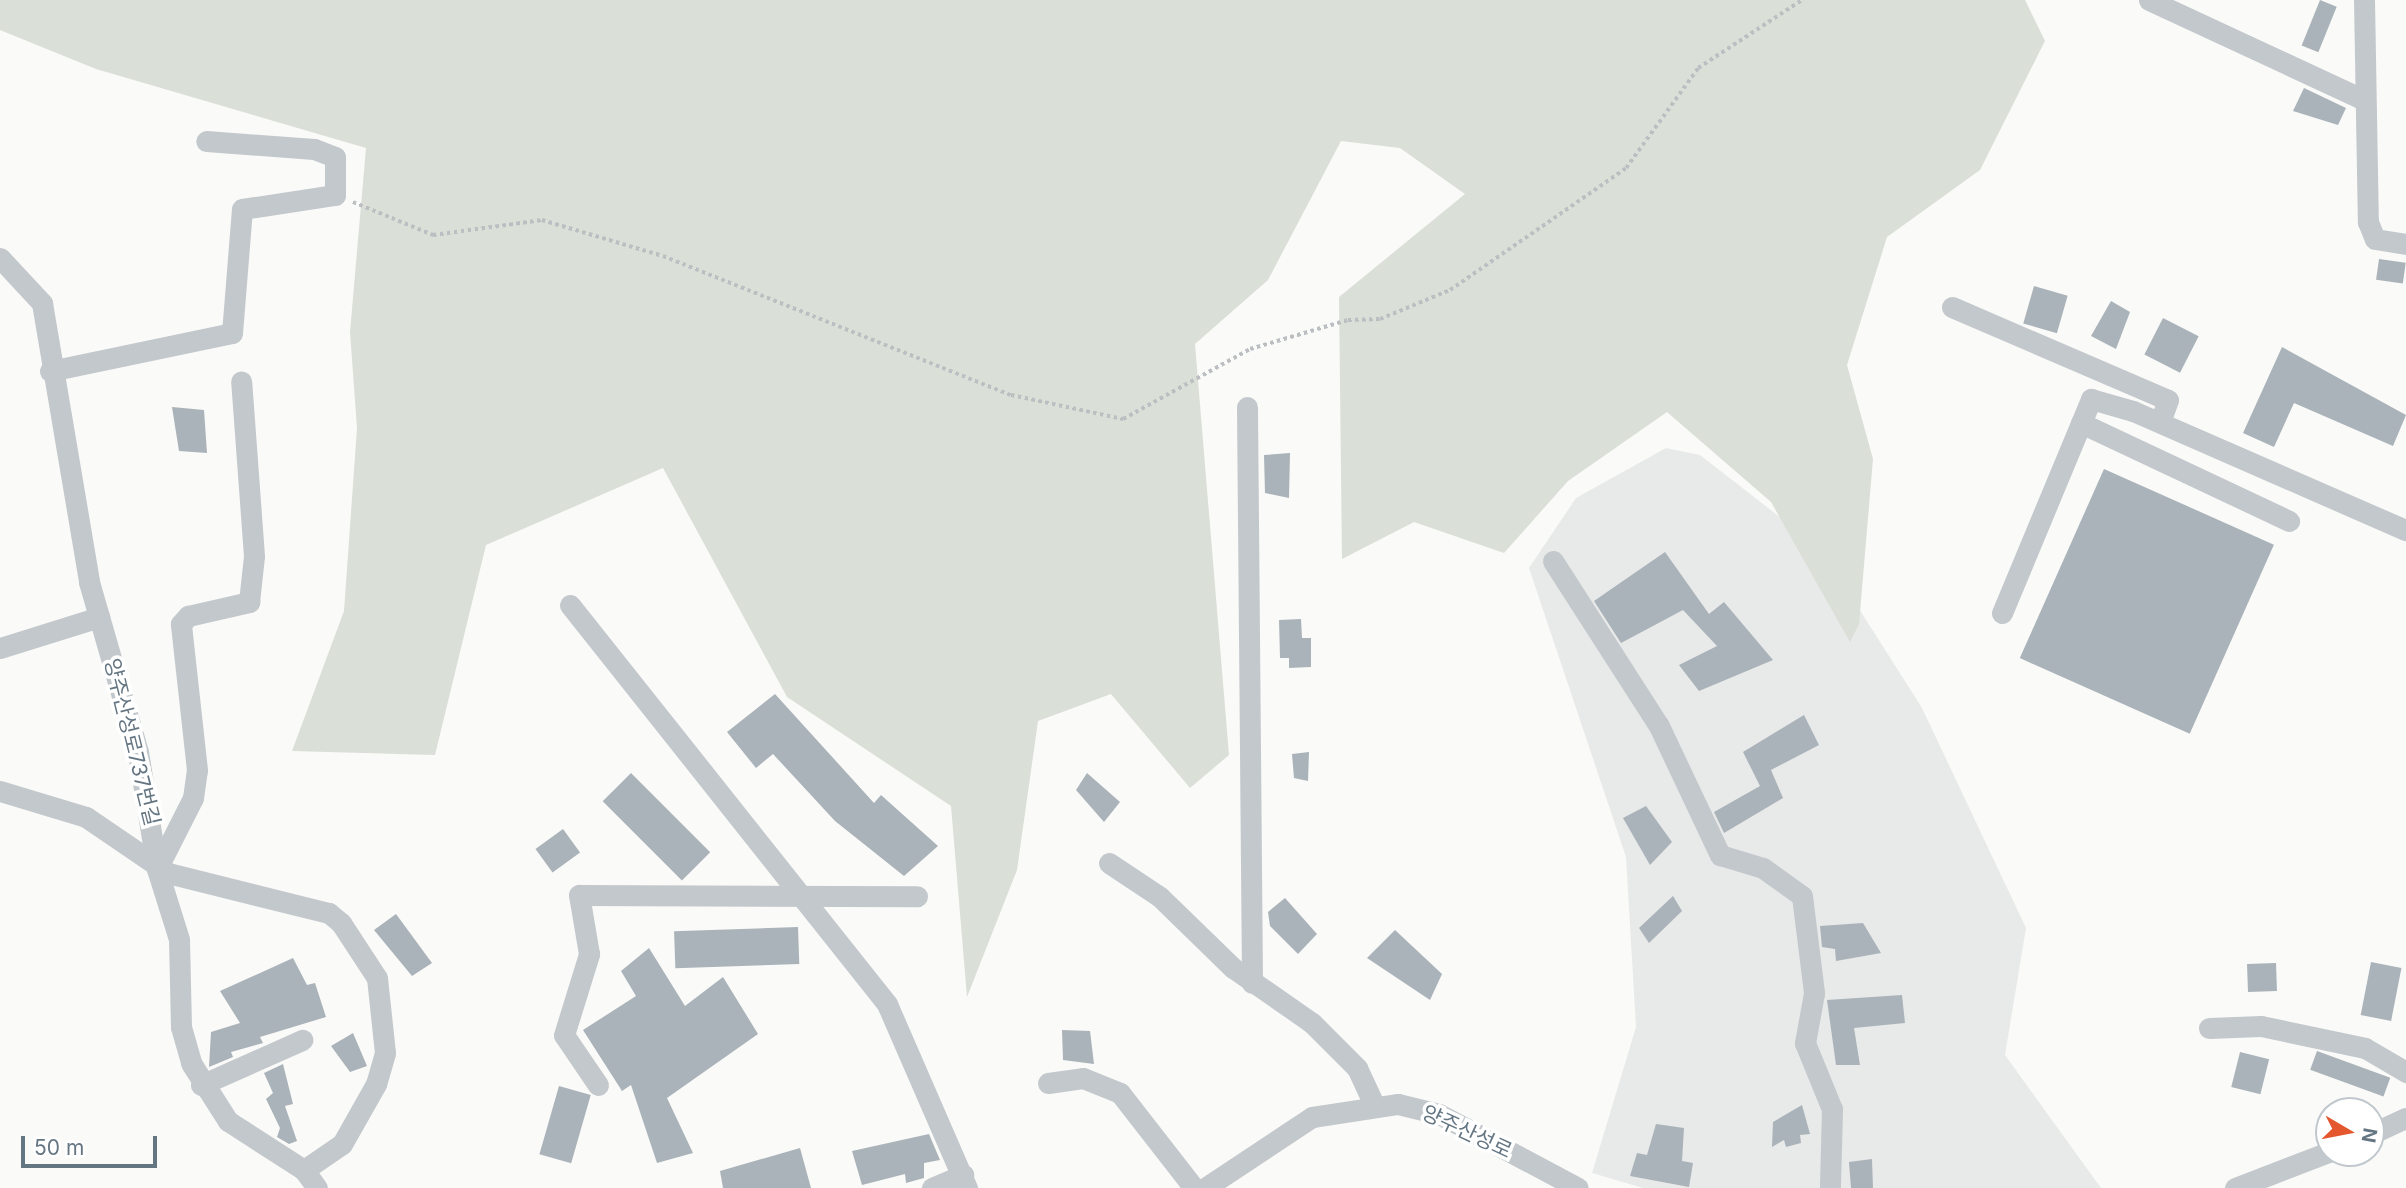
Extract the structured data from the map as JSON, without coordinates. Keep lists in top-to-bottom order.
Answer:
{
  "streets": {
    "street": ["양주산성로737번길", "양주산성로"]
  },
  "scale_bar": "50 m",
  "north": "right"
}
